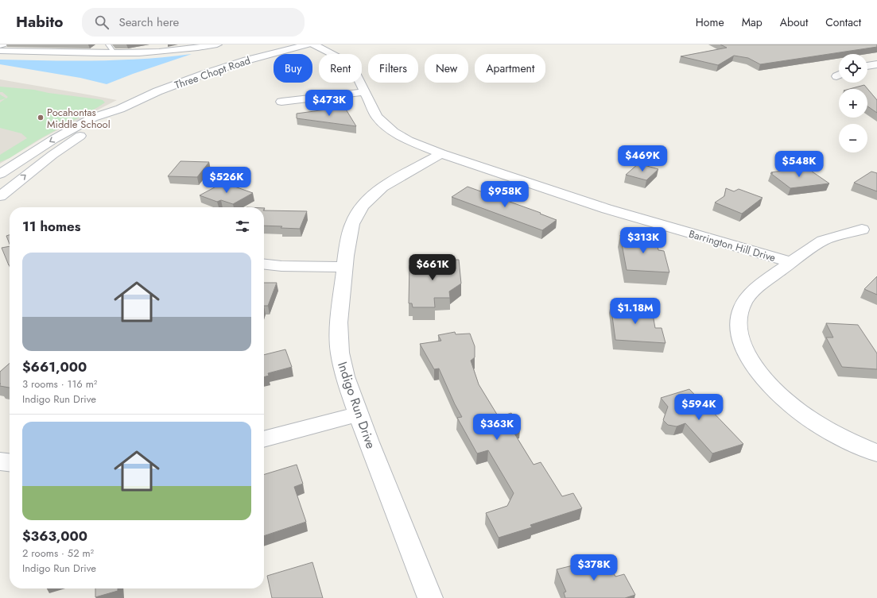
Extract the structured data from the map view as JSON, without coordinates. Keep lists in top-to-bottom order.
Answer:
{
  "streets": {
    "street": ["Three Chopt Road", "Barrington Hill Drive", "Indigo Run Drive"]
  },
  "crossings": [
    ["Barrington Hill Drive", "Indigo Run Drive"]
  ],
  "places": ["Pocahontas Middle School"],
  "page": {
    "header": "Habito",
    "search": "Search here",
    "nav": [
      "Home",
      "Map",
      "About",
      "Contact"
    ],
    "map_buttons": ["+", "−"],
    "chip": [
      "Buy",
      "Rent",
      "Filters",
      "New",
      "Apartment"
    ],
    "price": [
      "$473K",
      "$469K",
      "$548K",
      "$526K",
      "$958K",
      "$313K",
      "$661K",
      "$1.18M",
      "$594K",
      "$363K",
      "$378K"
    ],
    "heading": "11 homes",
    "list": [
      {
        "name": "$661,000",
        "note": "3 rooms · 116 m² · Indigo Run Drive"
      },
      {
        "name": "$363,000",
        "note": "2 rooms · 52 m² · Indigo Run Drive"
      }
    ]
  }
}
